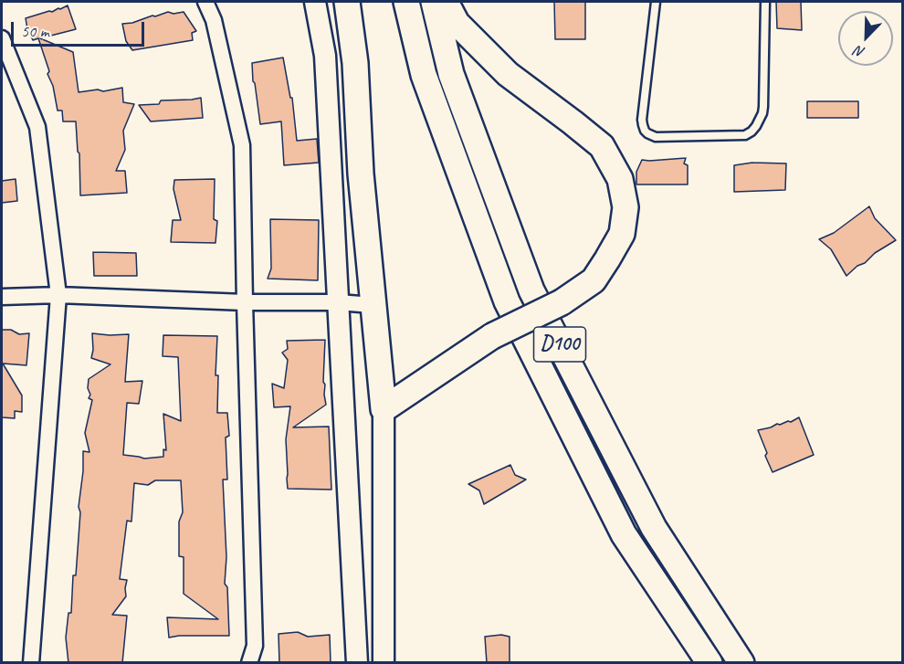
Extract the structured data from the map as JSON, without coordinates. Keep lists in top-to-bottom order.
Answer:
{
  "streets": {
    "highway": ["D100"]
  },
  "scale_bar": "50 m",
  "north": "bottom left"
}
